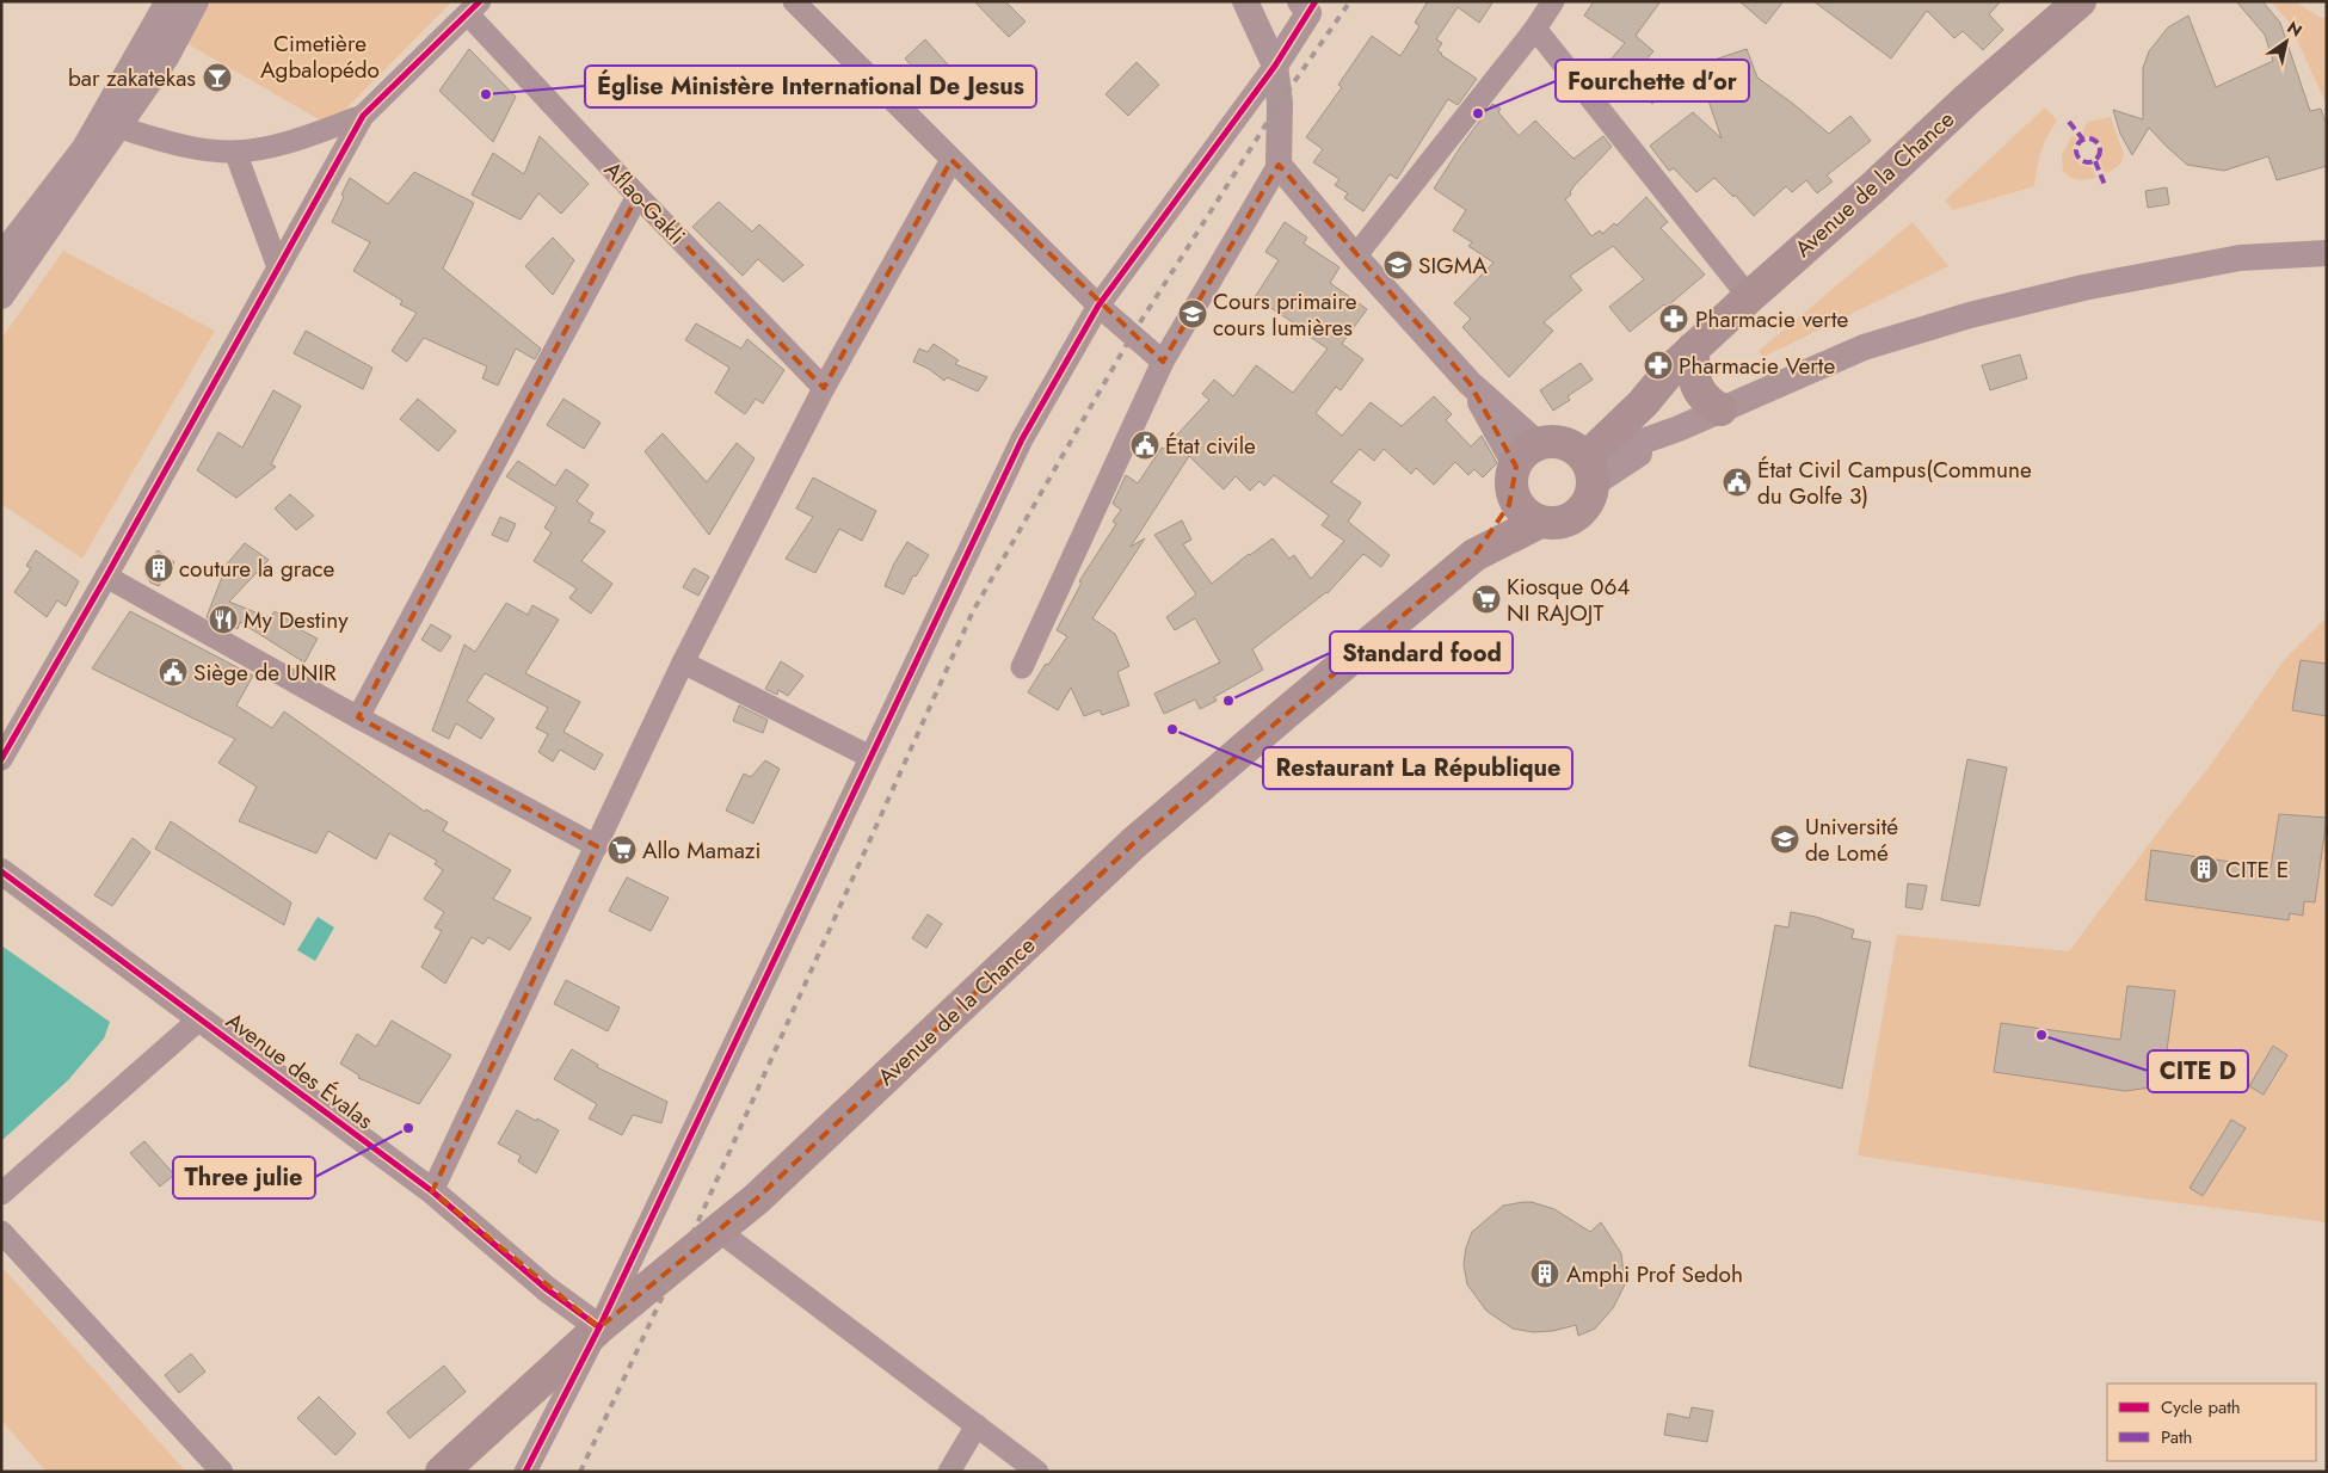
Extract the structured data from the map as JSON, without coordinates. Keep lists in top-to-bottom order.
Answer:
{
  "streets": {
    "main road": ["Avenue de la Chance"],
    "street": ["Aflao-Gakli", "Avenue des Évalas"]
  },
  "crossings": [
    ["Avenue de la Chance", "Avenue des Évalas"]
  ],
  "parks": ["Cimetière Agbalopédo"],
  "places": {
    "bar": ["bar zakatekas"],
    "other": [
      "Église Ministère International De Jesus",
      "Fourchette d'or",
      "Standard food",
      "Restaurant La République",
      "CITE D",
      "Three julie"
    ],
    "school or university": ["SIGMA", "Cours primaire cours lumières", "Université de Lomé"],
    "pharmacy": ["Pharmacie verte", "Pharmacie Verte"],
    "public building": ["État civile", "État Civil Campus(Commune du Golfe 3)", "Siège de UNIR"],
    "building": ["couture la grace", "CITE E", "Amphi Prof Sedoh"],
    "supermarket": ["Kiosque 064 NI RAJOJT", "Allo Mamazi"],
    "restaurant": ["My Destiny"]
  },
  "legend": ["Cycle path", "Path"],
  "north": "top right"
}
